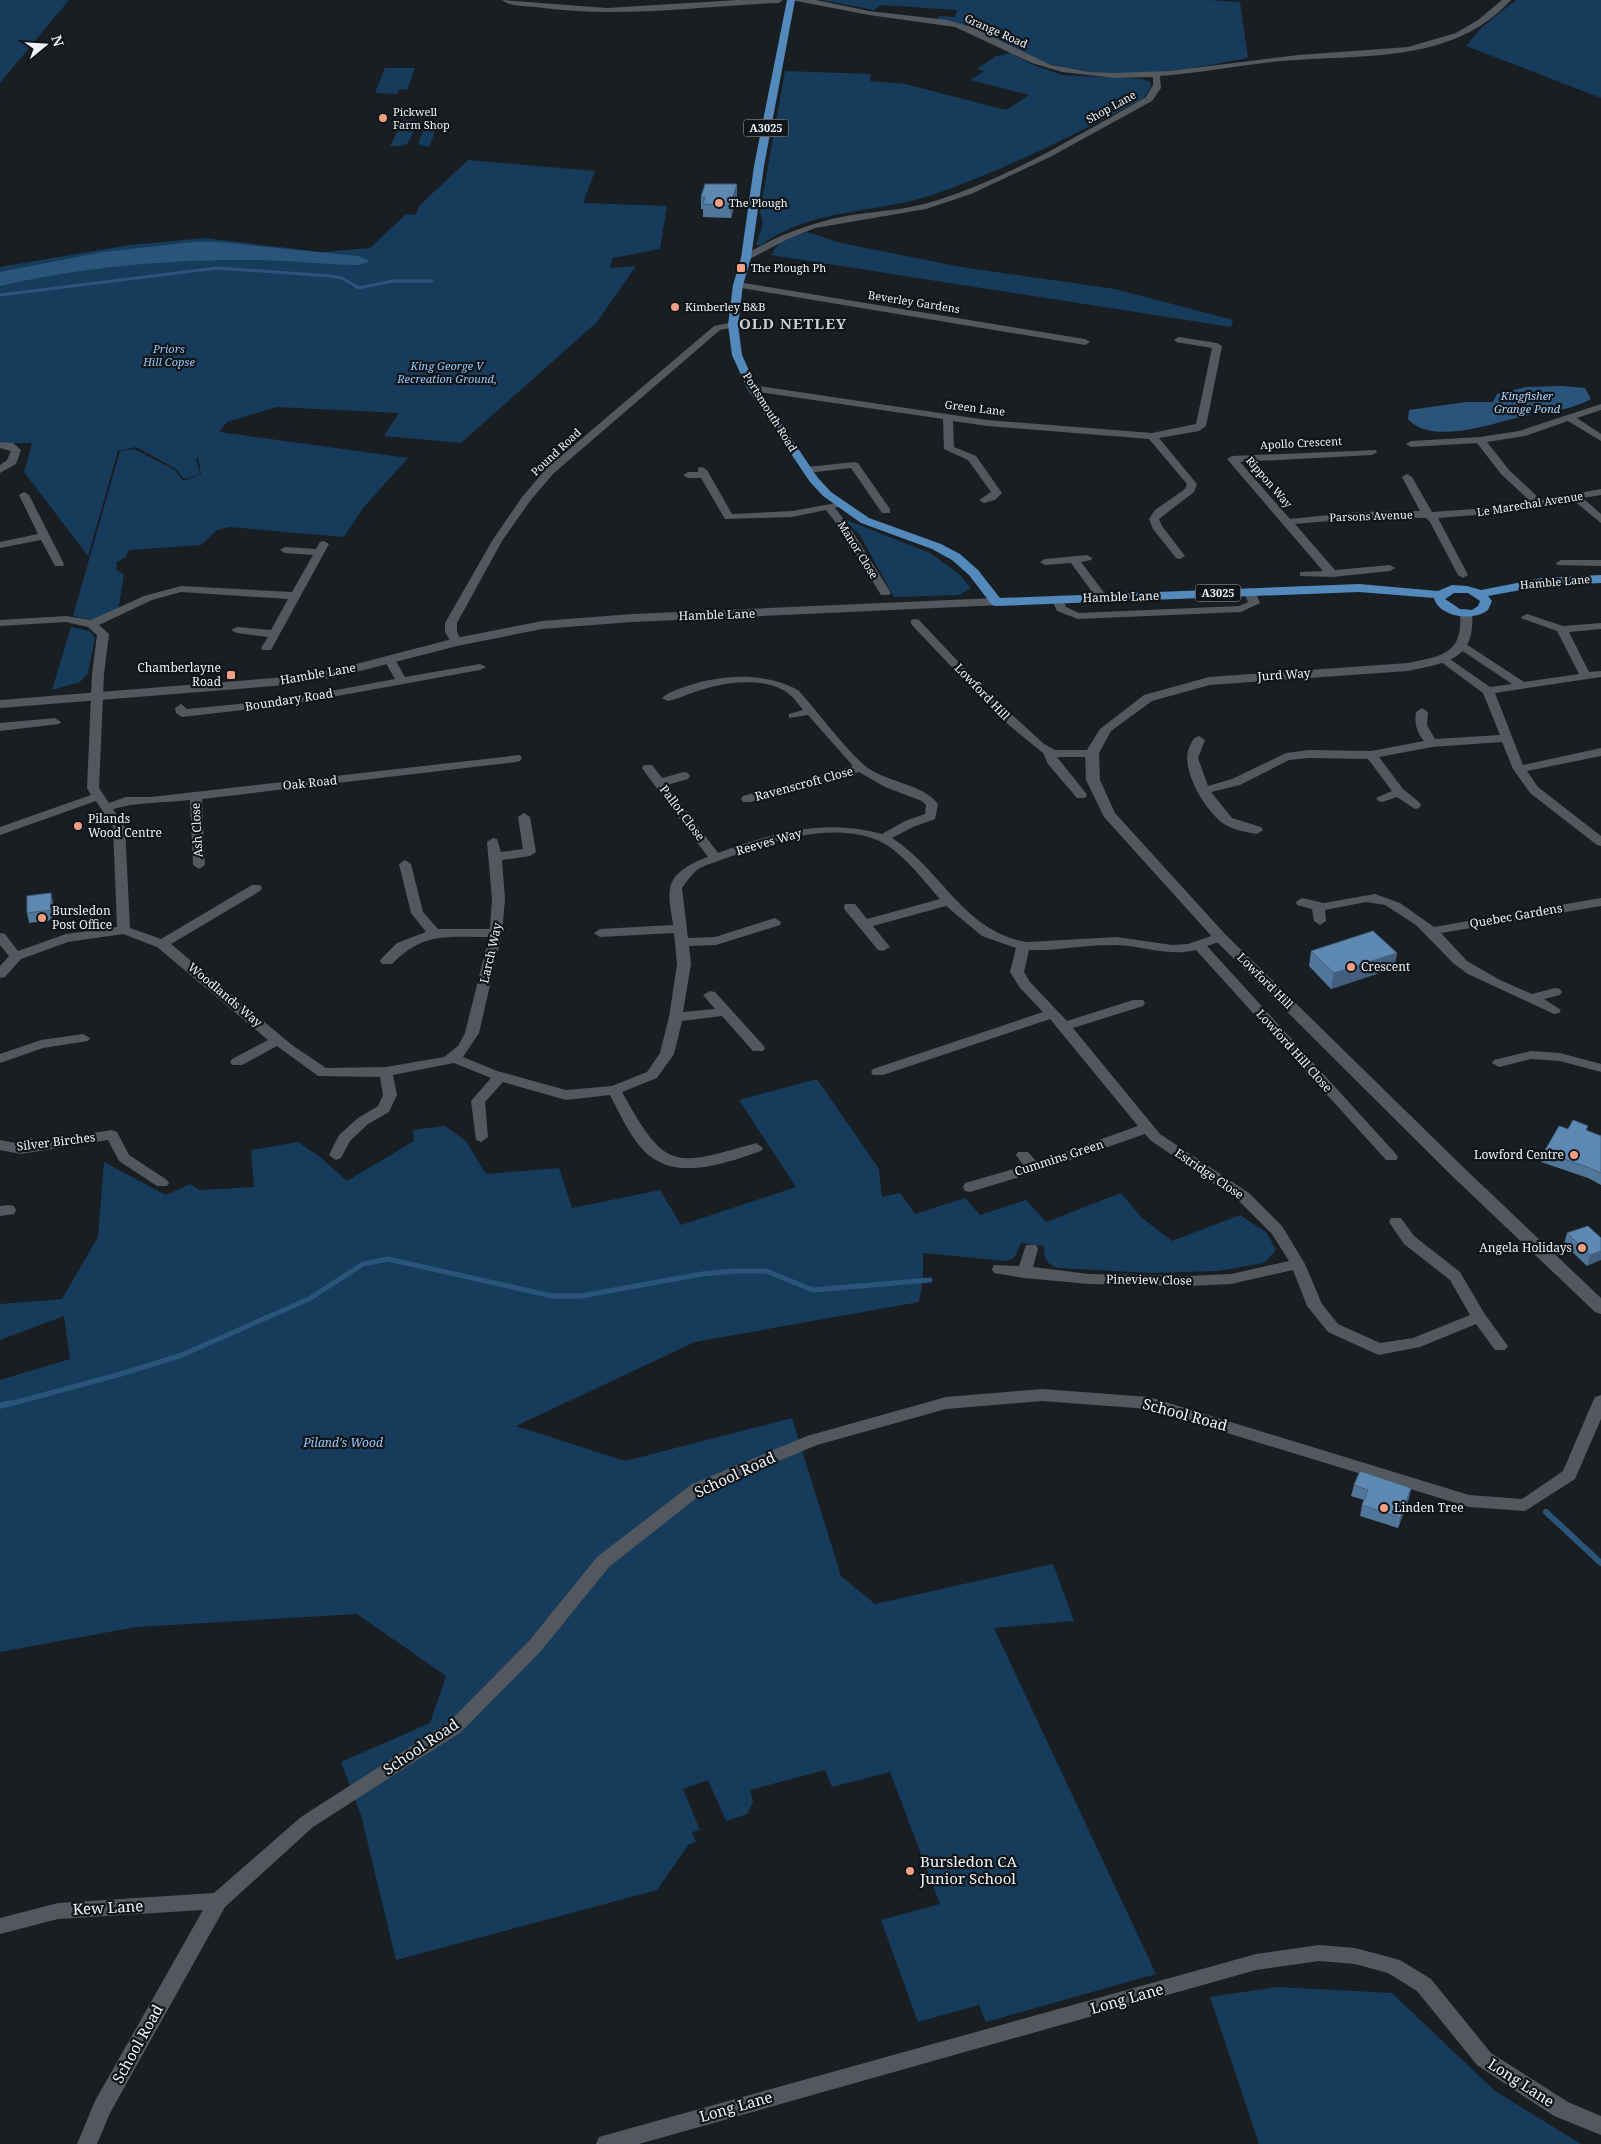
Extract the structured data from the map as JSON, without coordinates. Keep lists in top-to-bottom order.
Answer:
{
  "streets": {
    "main road": ["A3025", "Portsmouth Road", "Hamble Lane"],
    "street": [
      "Grange Road",
      "Shop Lane",
      "Beverley Gardens",
      "Green Lane",
      "Apollo Crescent",
      "Pound Road",
      "Rippon Way",
      "Le Marechal Avenue",
      "Parsons Avenue",
      "Manor Close",
      "Jurd Way",
      "Lowford Hill",
      "Boundary Road",
      "Oak Road",
      "Ravenscroft Close",
      "Pallot Close",
      "Ash Close",
      "Reeves Way",
      "Quebec Gardens",
      "Larch Way",
      "Woodlands Way",
      "Lowford Hill Close",
      "Silver Birches",
      "Cummins Green",
      "Estridge Close",
      "Pineview Close",
      "School Road",
      "Kew Lane",
      "Long Lane"
    ]
  },
  "crossings": [
    ["Grange Road", "Shop Lane"],
    ["Shop Lane", "Portsmouth Road"],
    ["Beverley Gardens", "Portsmouth Road"],
    ["Green Lane", "Portsmouth Road"],
    ["Portsmouth Road", "Pound Road"],
    ["Portsmouth Road", "Manor Close"],
    ["Portsmouth Road", "Hamble Lane"],
    ["Apollo Crescent", "Rippon Way"],
    ["Pound Road", "Hamble Lane"],
    ["Rippon Way", "Parsons Avenue"],
    ["Le Marechal Avenue", "Parsons Avenue"],
    ["Jurd Way", "Lowford Hill"],
    ["Lowford Hill", "Reeves Way"],
    ["Oak Road", "Ash Close"],
    ["Ravenscroft Close", "Reeves Way"],
    ["Pallot Close", "Reeves Way"],
    ["Reeves Way", "Larch Way"],
    ["Reeves Way", "Woodlands Way"],
    ["Reeves Way", "Lowford Hill Close"],
    ["Reeves Way", "Estridge Close"],
    ["Larch Way", "Woodlands Way"],
    ["Cummins Green", "Estridge Close"],
    ["Estridge Close", "Pineview Close"],
    ["School Road", "Kew Lane"]
  ],
  "districts": ["OLD NETLEY"],
  "water": ["Kingfisher Grange Pond"],
  "parks": ["Priors Hill Copse", "King George V Recreation Ground,", "Piland's Wood"],
  "places": {
    "other": [
      "Pickwell Farm Shop",
      "The Plough",
      "Kimberley B&B",
      "Pilands Wood Centre",
      "Bursledon Post Office",
      "Crescent",
      "Lowford Centre",
      "Angela Holidays",
      "Linden Tree",
      "Bursledon CA Junior School"
    ],
    "transit": ["The Plough Ph", "Chamberlayne Road"]
  },
  "north": "right"
}
